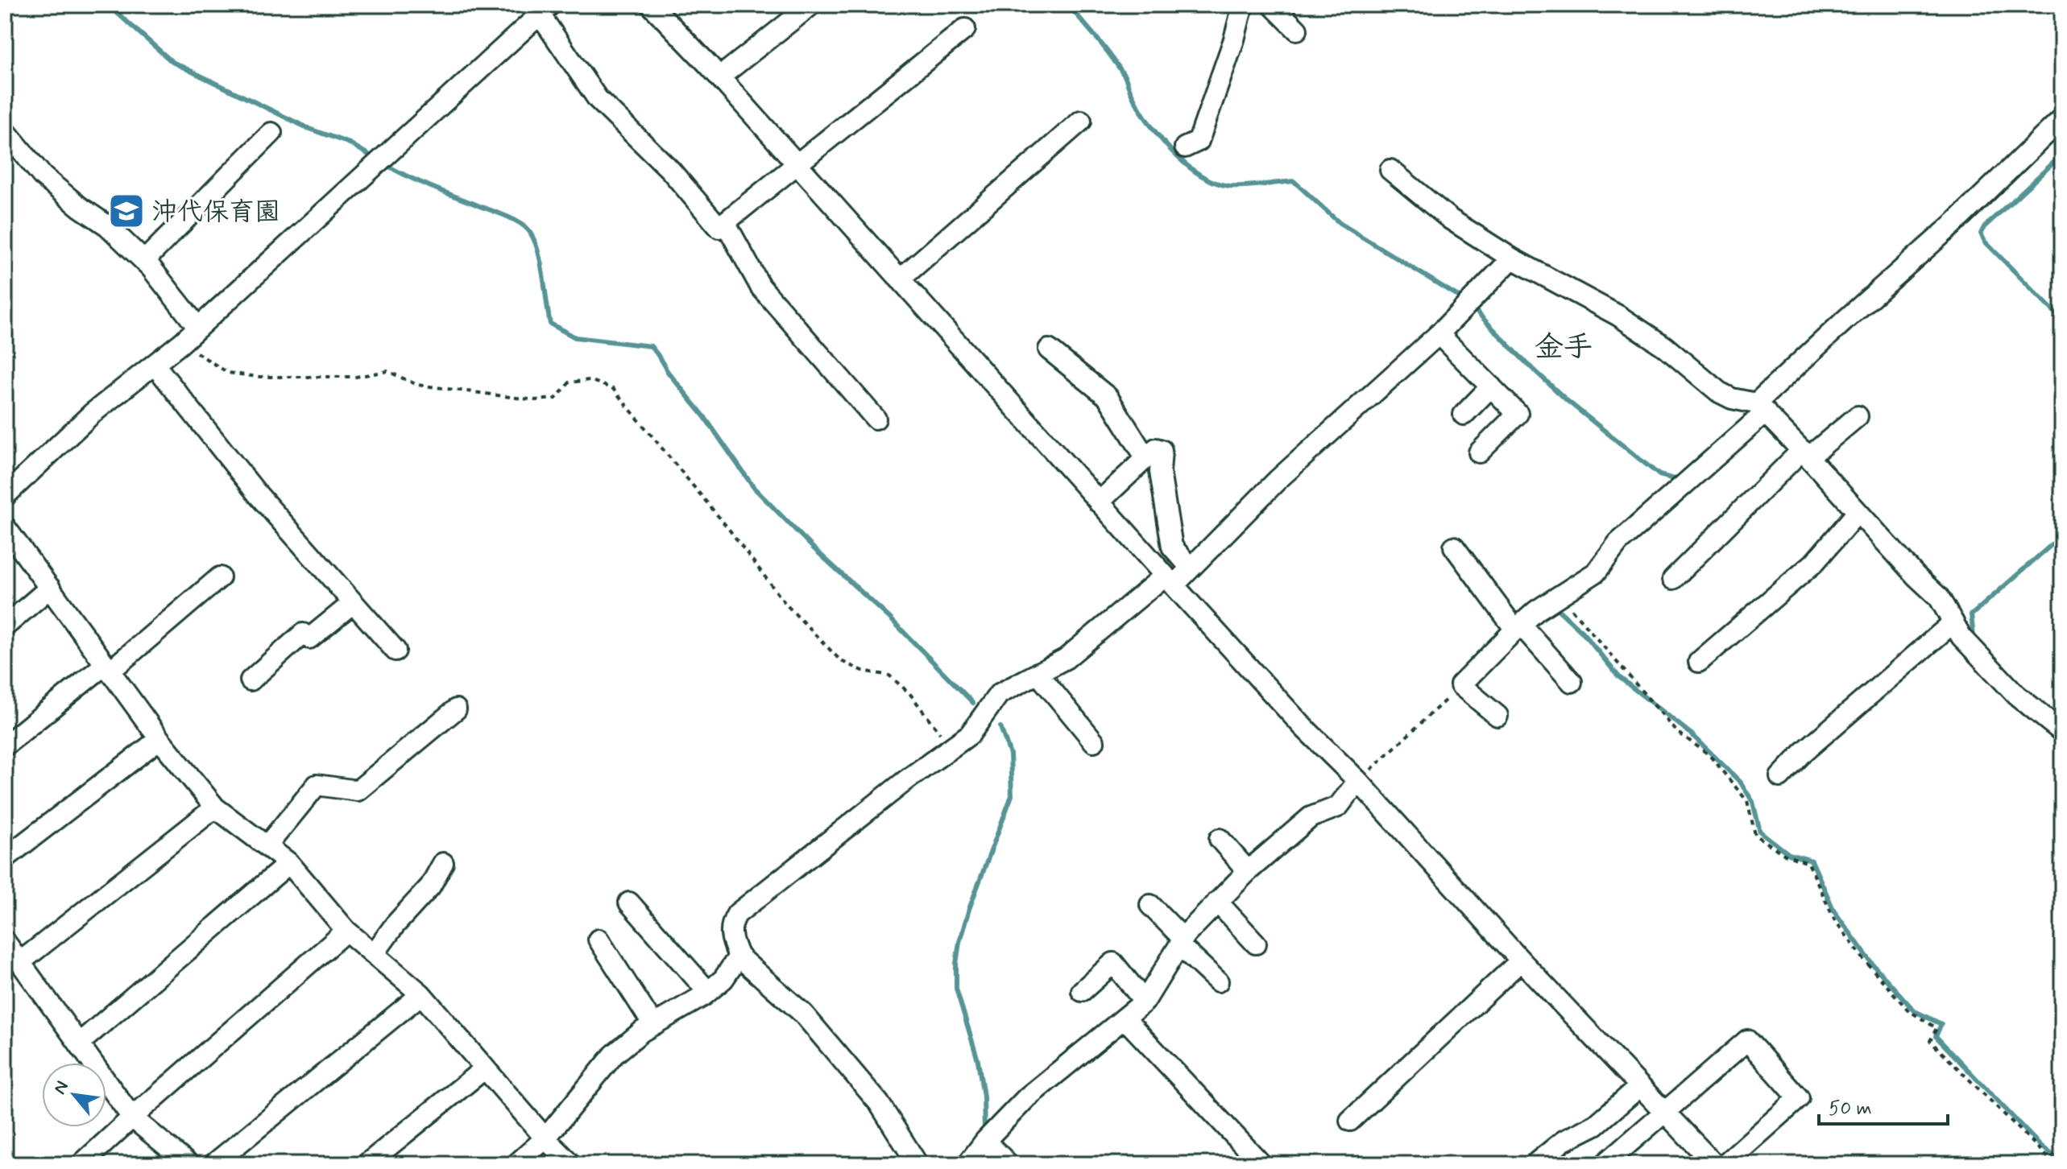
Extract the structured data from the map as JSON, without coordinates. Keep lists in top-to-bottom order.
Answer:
{
  "districts": ["金手"],
  "places": {
    "school or university": ["沖代保育園"]
  },
  "scale_bar": "50 m",
  "north": "top left"
}
